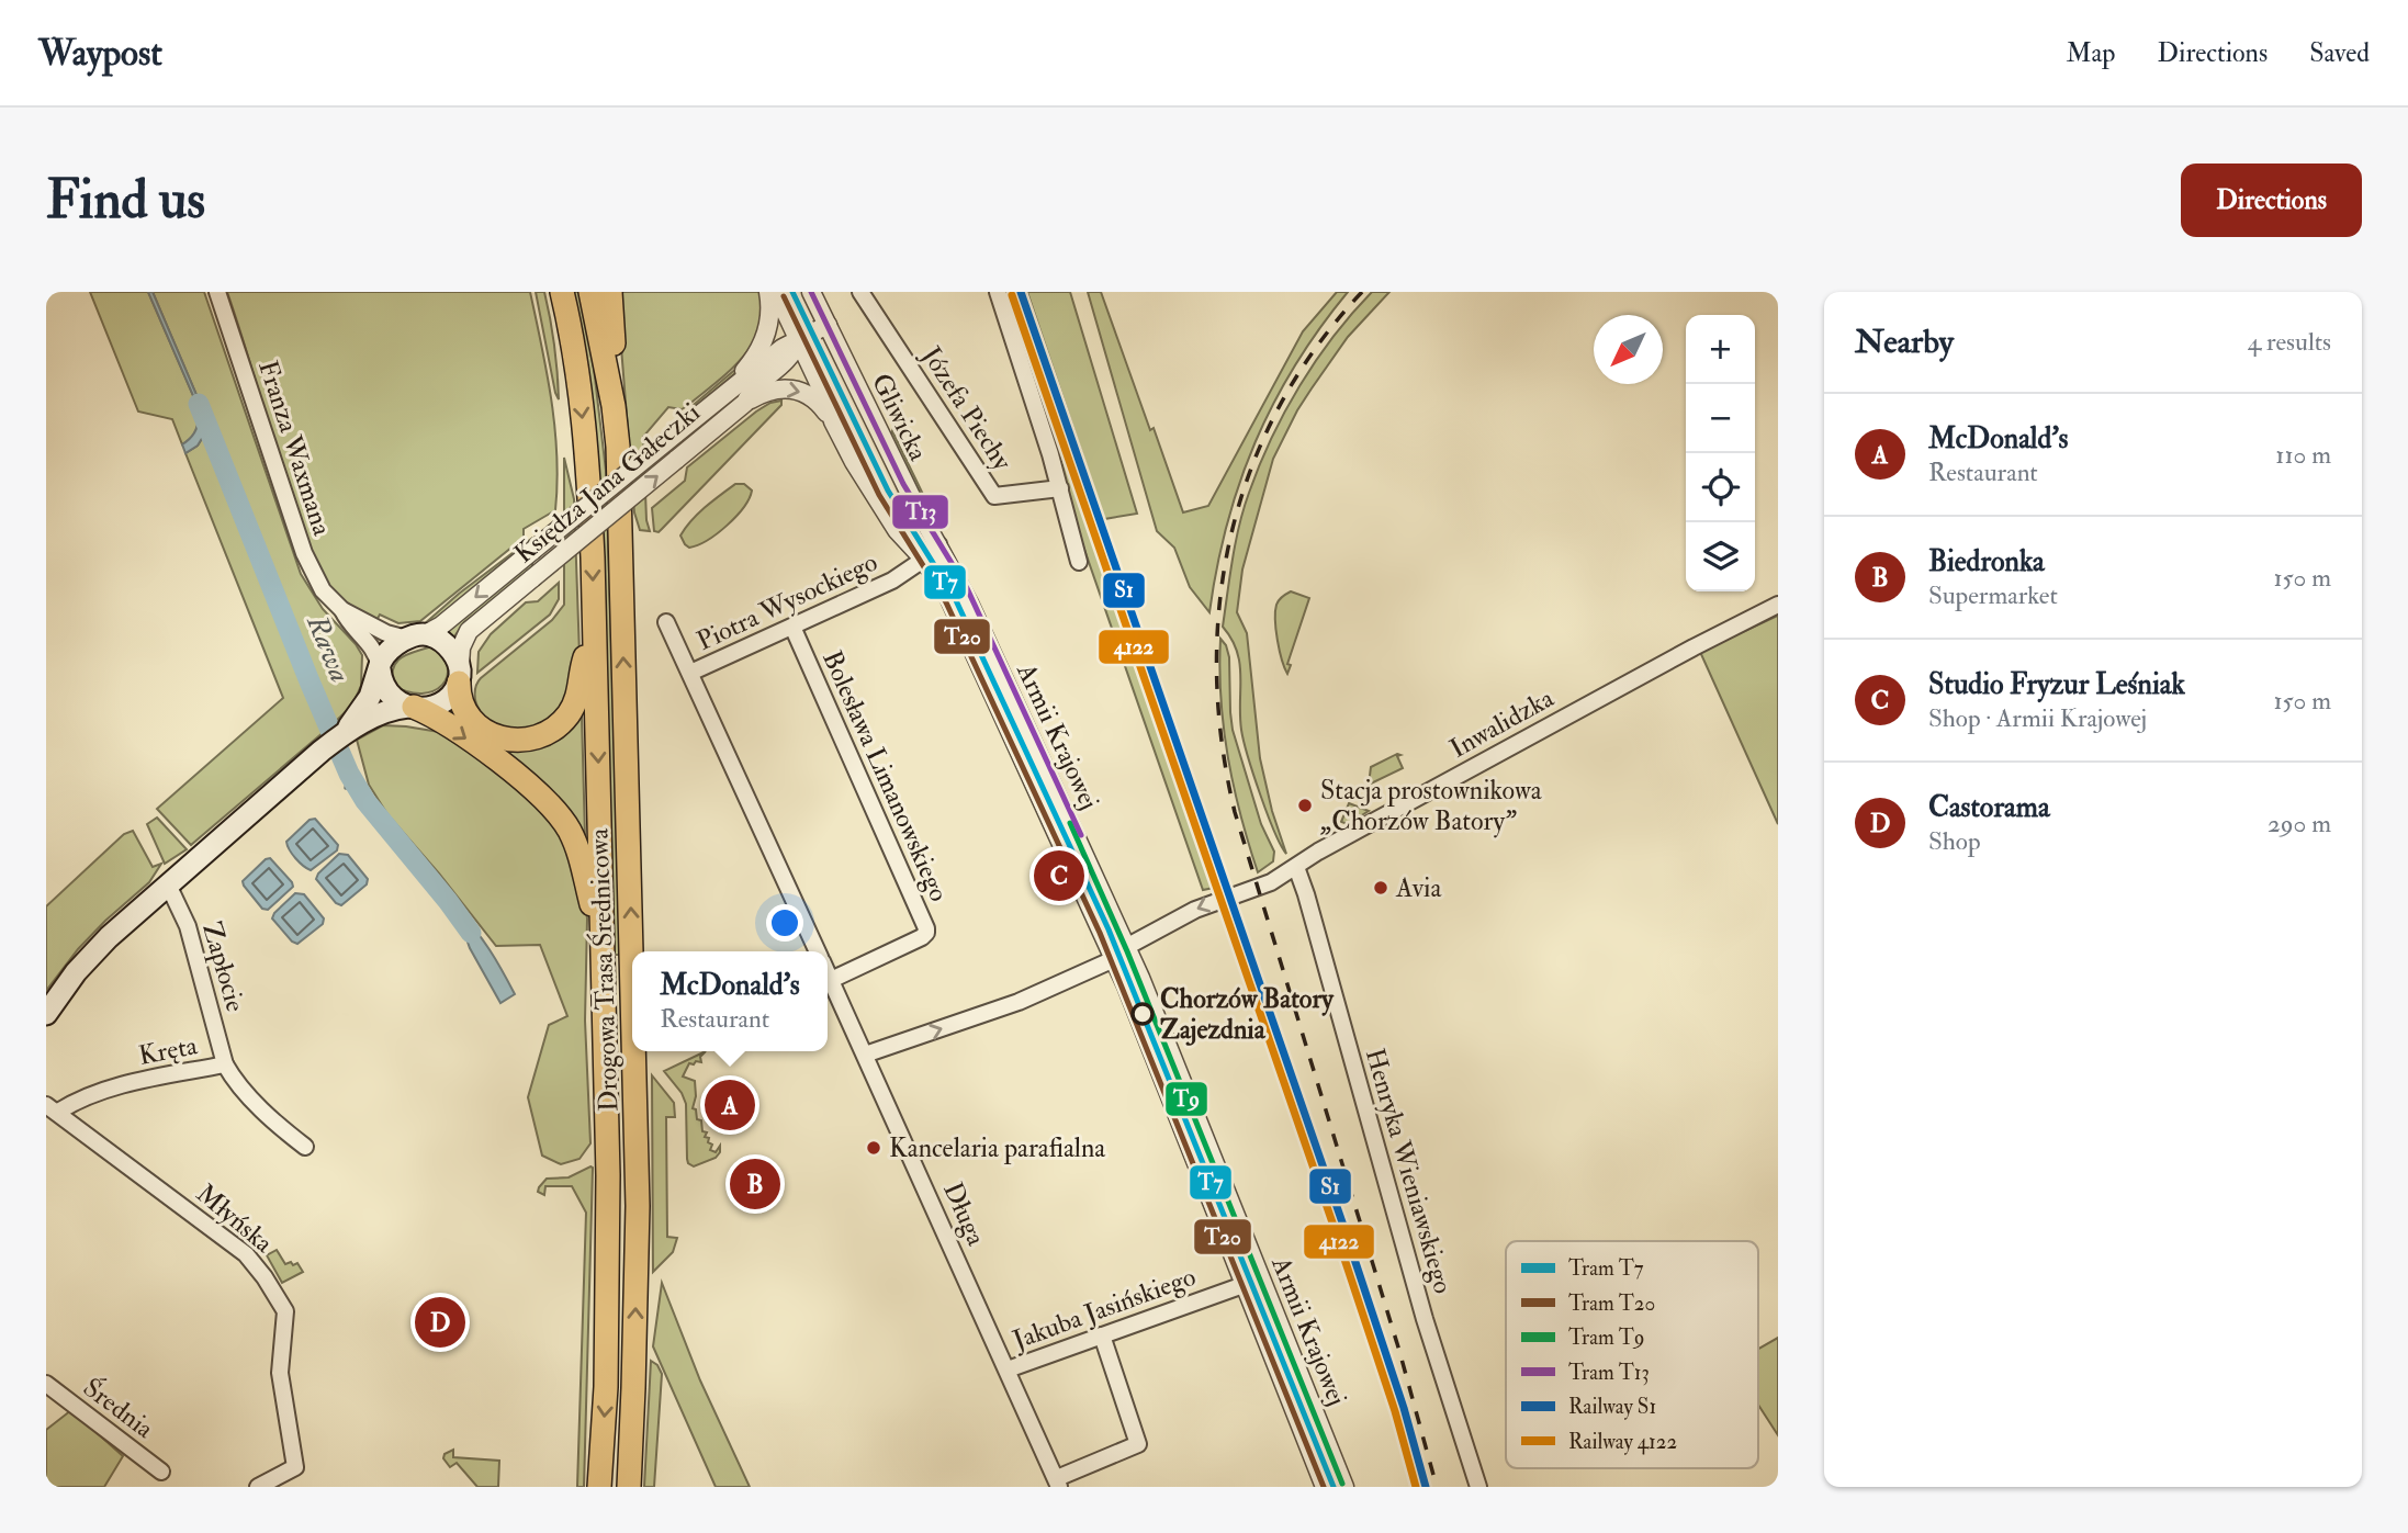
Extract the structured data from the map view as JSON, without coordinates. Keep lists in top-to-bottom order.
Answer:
{
  "streets": {
    "main road": ["Drogowa Trasa Średnicowa"],
    "street": [
      "Józefa Piechy",
      "Gliwicka",
      "Franza Waxmana",
      "Księdza Jana Gałeczki",
      "Piotra Wysockiego",
      "Inwalidzka",
      "Armii Krajowej",
      "Bolesława Limanowskiego",
      "Zapłocie",
      "Kręta",
      "Henryka Wieniawskiego",
      "Długa",
      "Młyńska",
      "Jakuba Jasińskiego",
      "Średnia"
    ]
  },
  "crossings": [
    ["Gliwicka", "Księdza Jana Gałeczki"],
    ["Gliwicka", "Piotra Wysockiego"],
    ["Gliwicka", "Armii Krajowej"],
    ["Franza Waxmana", "Księdza Jana Gałeczki"],
    ["Piotra Wysockiego", "Armii Krajowej"],
    ["Piotra Wysockiego", "Bolesława Limanowskiego"],
    ["Piotra Wysockiego", "Długa"],
    ["Inwalidzka", "Armii Krajowej"],
    ["Inwalidzka", "Henryka Wieniawskiego"],
    ["Inwalidzka", "Długa"],
    ["Armii Krajowej", "Jakuba Jasińskiego"],
    ["Bolesława Limanowskiego", "Długa"],
    ["Zapłocie", "Kręta"],
    ["Kręta", "Młyńska"],
    ["Długa", "Jakuba Jasińskiego"]
  ],
  "water": ["Rawa"],
  "places": [
    "Stacja prostownikowa „Chorzów Batory”",
    "Avia",
    "Chorzów Batory Zajezdnia",
    "Kancelaria parafialna"
  ],
  "lines": [
    "tram line T7",
    "tram line T13",
    "rail line S1",
    "rail line 4122",
    "tram line T20",
    "tram line T9"
  ],
  "legend": [
    "Tram T7",
    "Tram T20",
    "Tram T9",
    "Tram T13",
    "Railway S1",
    "Railway 4122"
  ],
  "north": "bottom left",
  "page": {
    "header": "Waypost",
    "nav": ["Map", "Directions", "Saved"],
    "buttons": "Directions",
    "title": "Find us",
    "heading": ["Nearby", "4 results"],
    "map_buttons": ["+", "−"],
    "list": [
      {
        "mark": "A",
        "name": "McDonald's",
        "note": "Restaurant",
        "value": "110 m"
      },
      {
        "mark": "B",
        "name": "Biedronka",
        "note": "Supermarket",
        "value": "150 m"
      },
      {
        "mark": "C",
        "name": "Studio Fryzur Leśniak",
        "note": "Shop · Armii Krajowej",
        "value": "150 m"
      },
      {
        "mark": "D",
        "name": "Castorama",
        "note": "Shop",
        "value": "290 m"
      }
    ],
    "pins": [
      "C",
      "A",
      "B",
      "D"
    ],
    "popup": ["McDonald's", "Restaurant"]
  }
}
